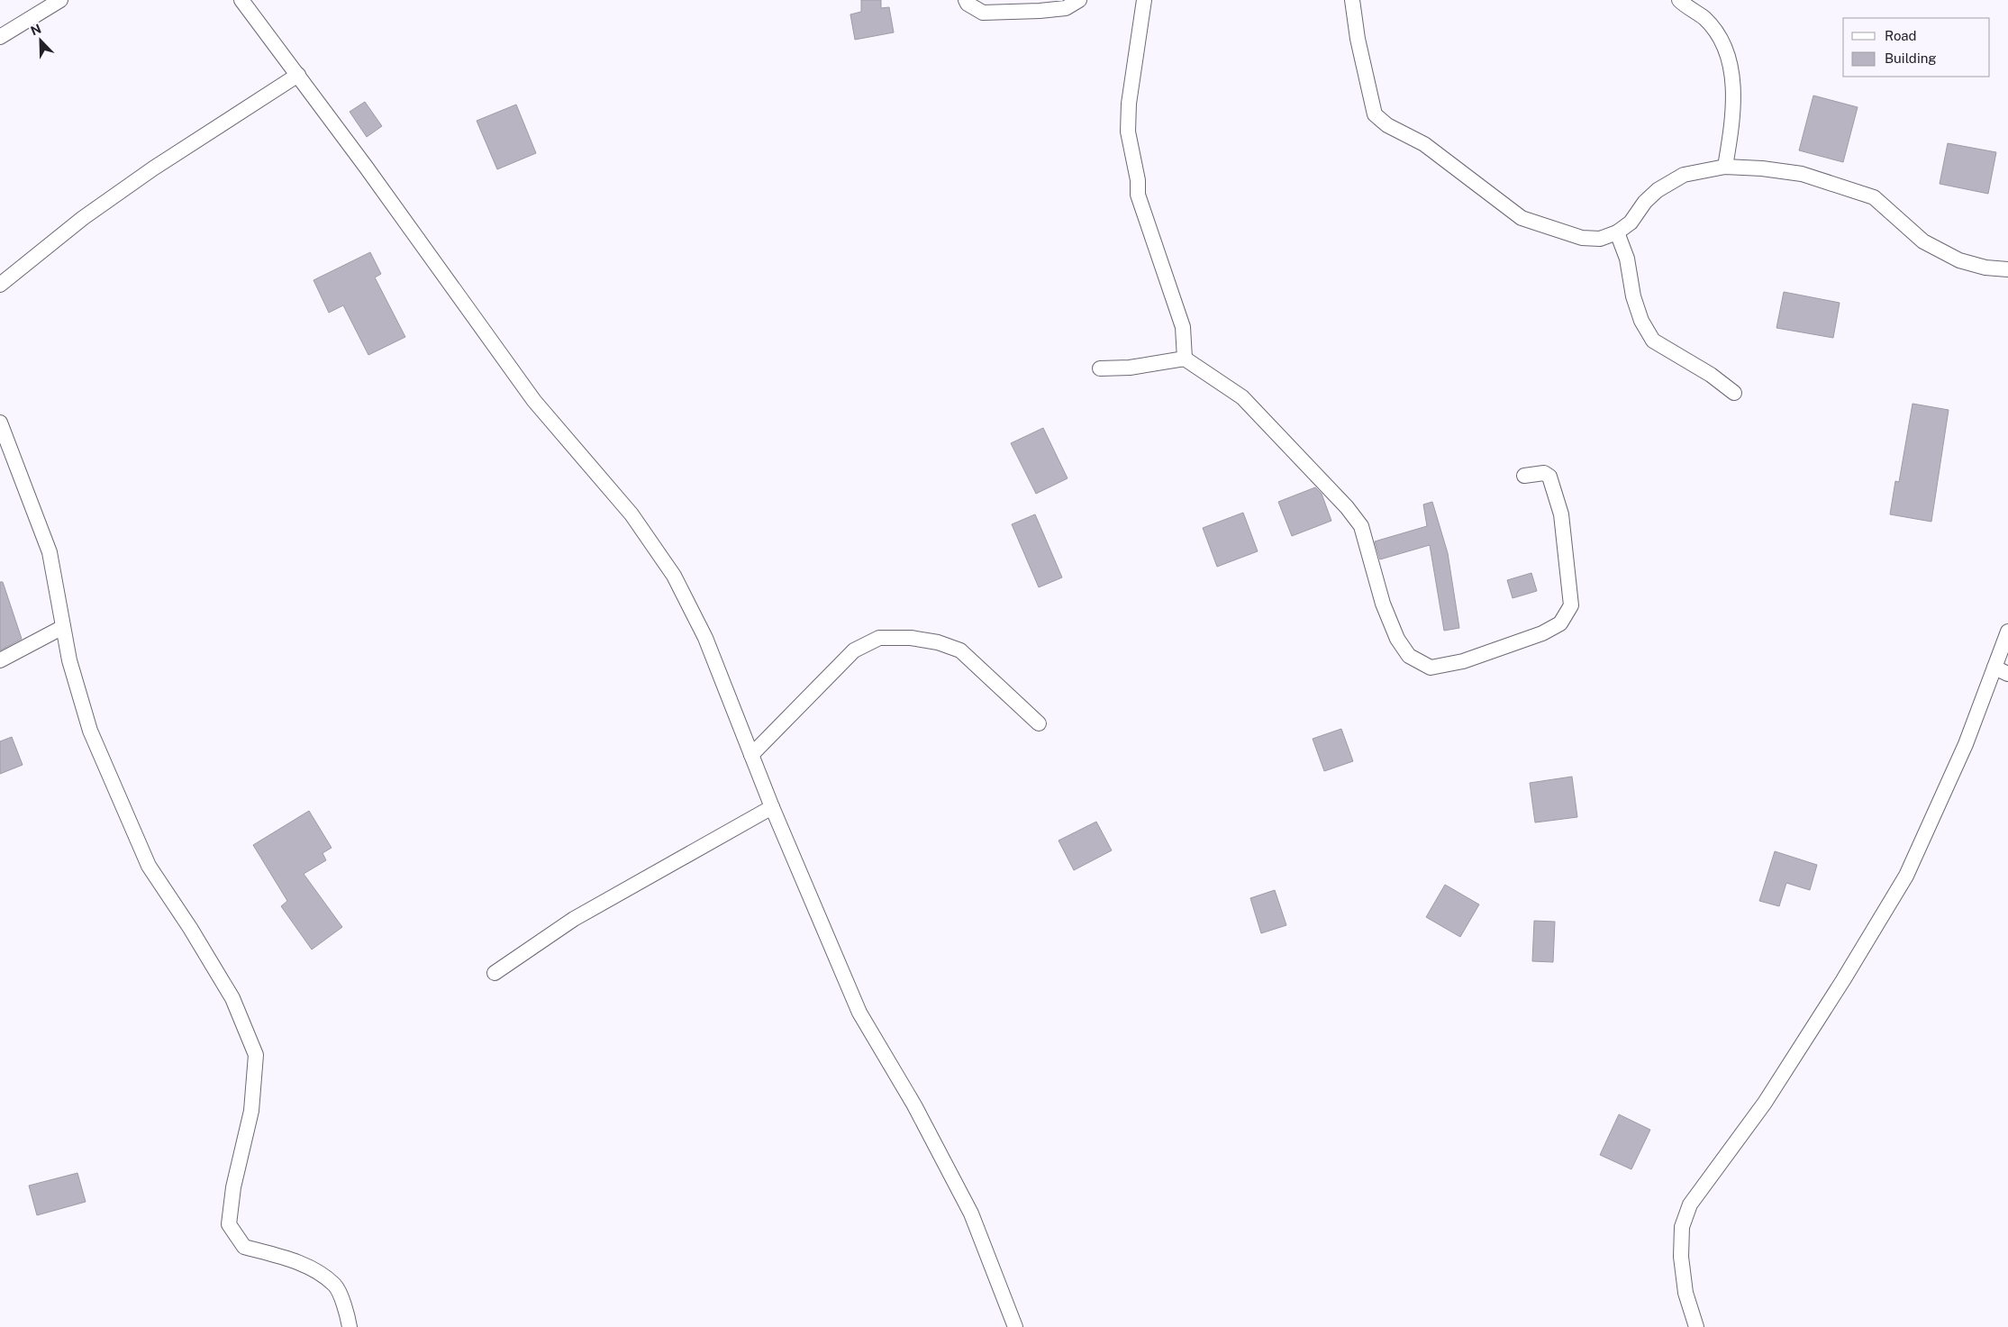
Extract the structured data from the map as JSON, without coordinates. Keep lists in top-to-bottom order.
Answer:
{
  "legend": ["Road", "Building"],
  "north": "top left"
}
